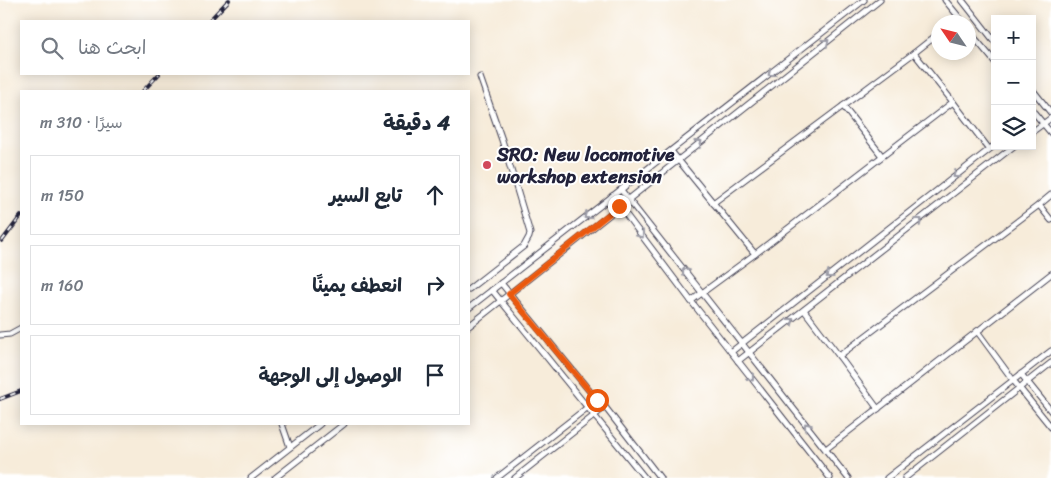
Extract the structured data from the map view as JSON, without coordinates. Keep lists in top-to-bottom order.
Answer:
{
  "places": ["SRO: New locomotive workshop extension"],
  "north": "top left",
  "page": {
    "map_buttons": ["+", "−"],
    "search": "ابحث هنا",
    "heading": ["4 دقيقة", "سيرًا · 310 m"],
    "list": [
      ["تابع السير", "150 m"],
      ["انعطف يمينًا", "160 m"],
      "الوصول إلى الوجهة"
    ]
  }
}
